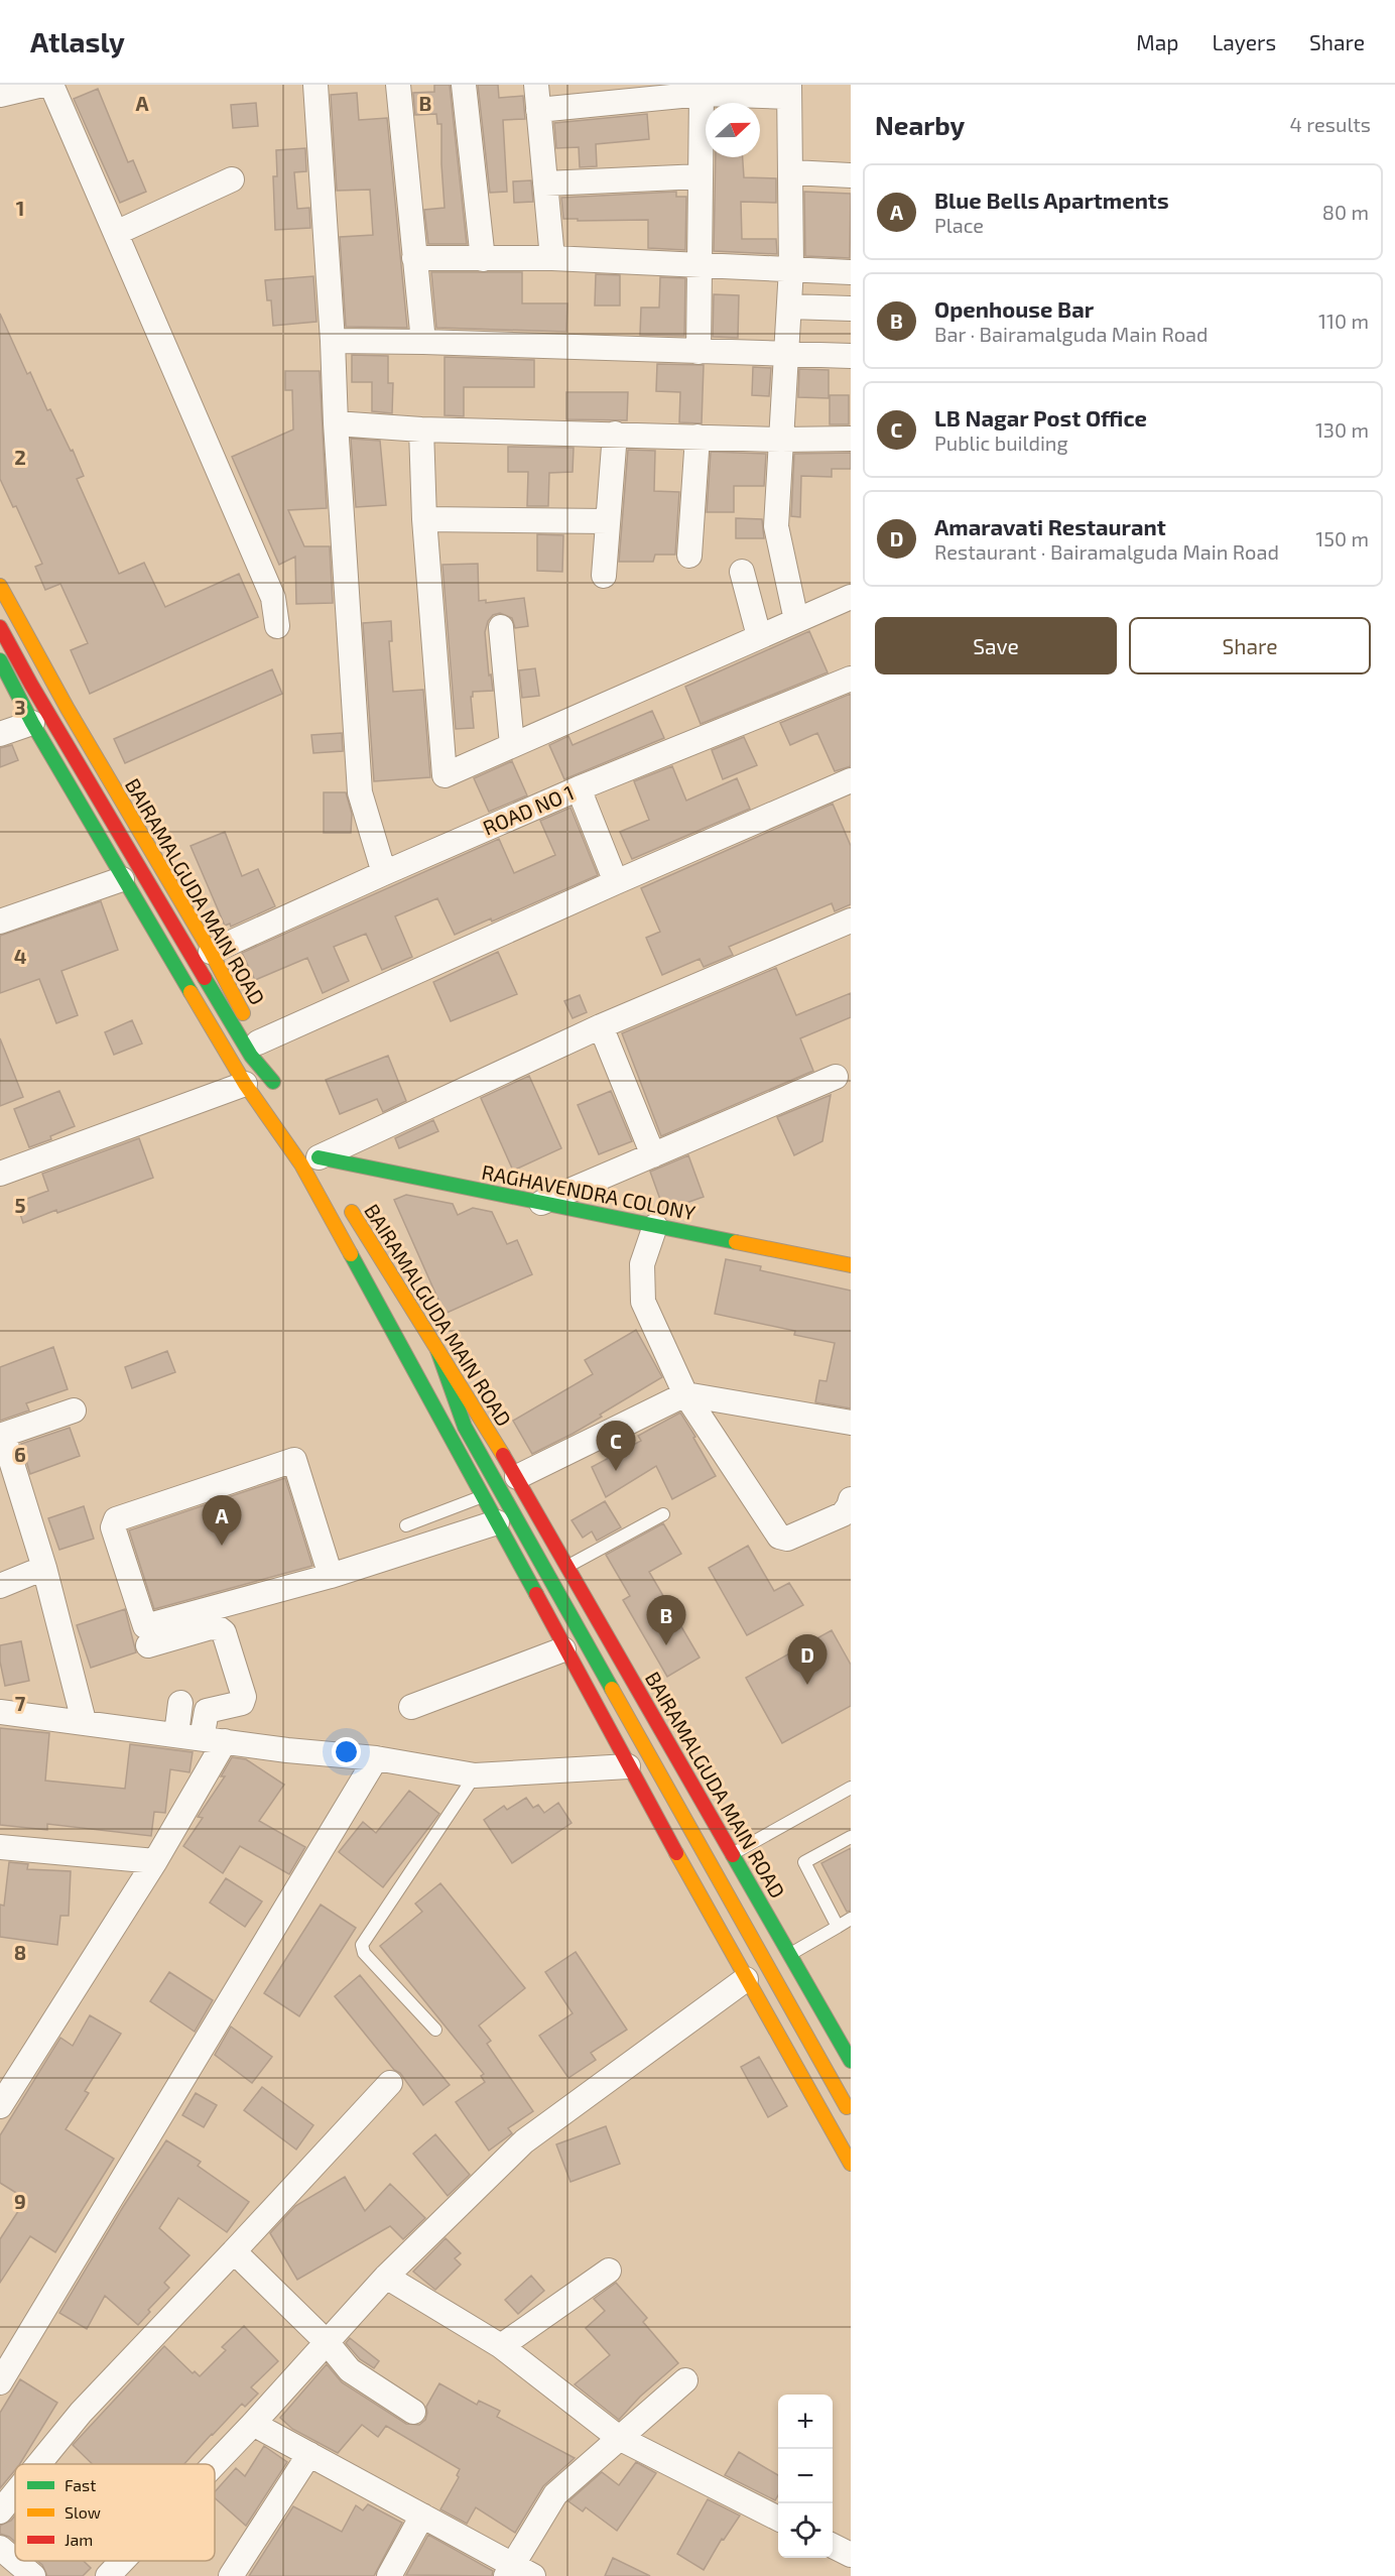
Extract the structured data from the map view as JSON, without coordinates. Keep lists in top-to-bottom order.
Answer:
{
  "streets": {
    "main road": ["BAIRAMALGUDA MAIN ROAD", "RAGHAVENDRA COLONY"],
    "street": ["ROAD NO 1"]
  },
  "crossings": [
    ["ROAD NO 1", "BAIRAMALGUDA MAIN ROAD"]
  ],
  "legend": ["Fast", "Slow", "Jam"],
  "north": "right",
  "page": {
    "header": "Atlasly",
    "nav": ["Map", "Layers", "Share"],
    "heading": ["Nearby", "4 results"],
    "list": [
      {
        "mark": "A",
        "name": "Blue Bells Apartments",
        "note": "Place",
        "value": "80 m"
      },
      {
        "mark": "B",
        "name": "Openhouse Bar",
        "note": "Bar · Bairamalguda Main Road",
        "value": "110 m"
      },
      {
        "mark": "C",
        "name": "LB Nagar Post Office",
        "note": "Public building",
        "value": "130 m"
      },
      {
        "mark": "D",
        "name": "Amaravati Restaurant",
        "note": "Restaurant · Bairamalguda Main Road",
        "value": "150 m"
      }
    ],
    "buttons": ["Save", "Share"],
    "pins": [
      "C",
      "A",
      "B",
      "D"
    ],
    "map_buttons": ["+", "−"]
  },
  "grid": {
    "columns": ["A", "B"],
    "rows": [
      "1",
      "2",
      "3",
      "4",
      "5",
      "6",
      "7",
      "8",
      "9"
    ]
  }
}
